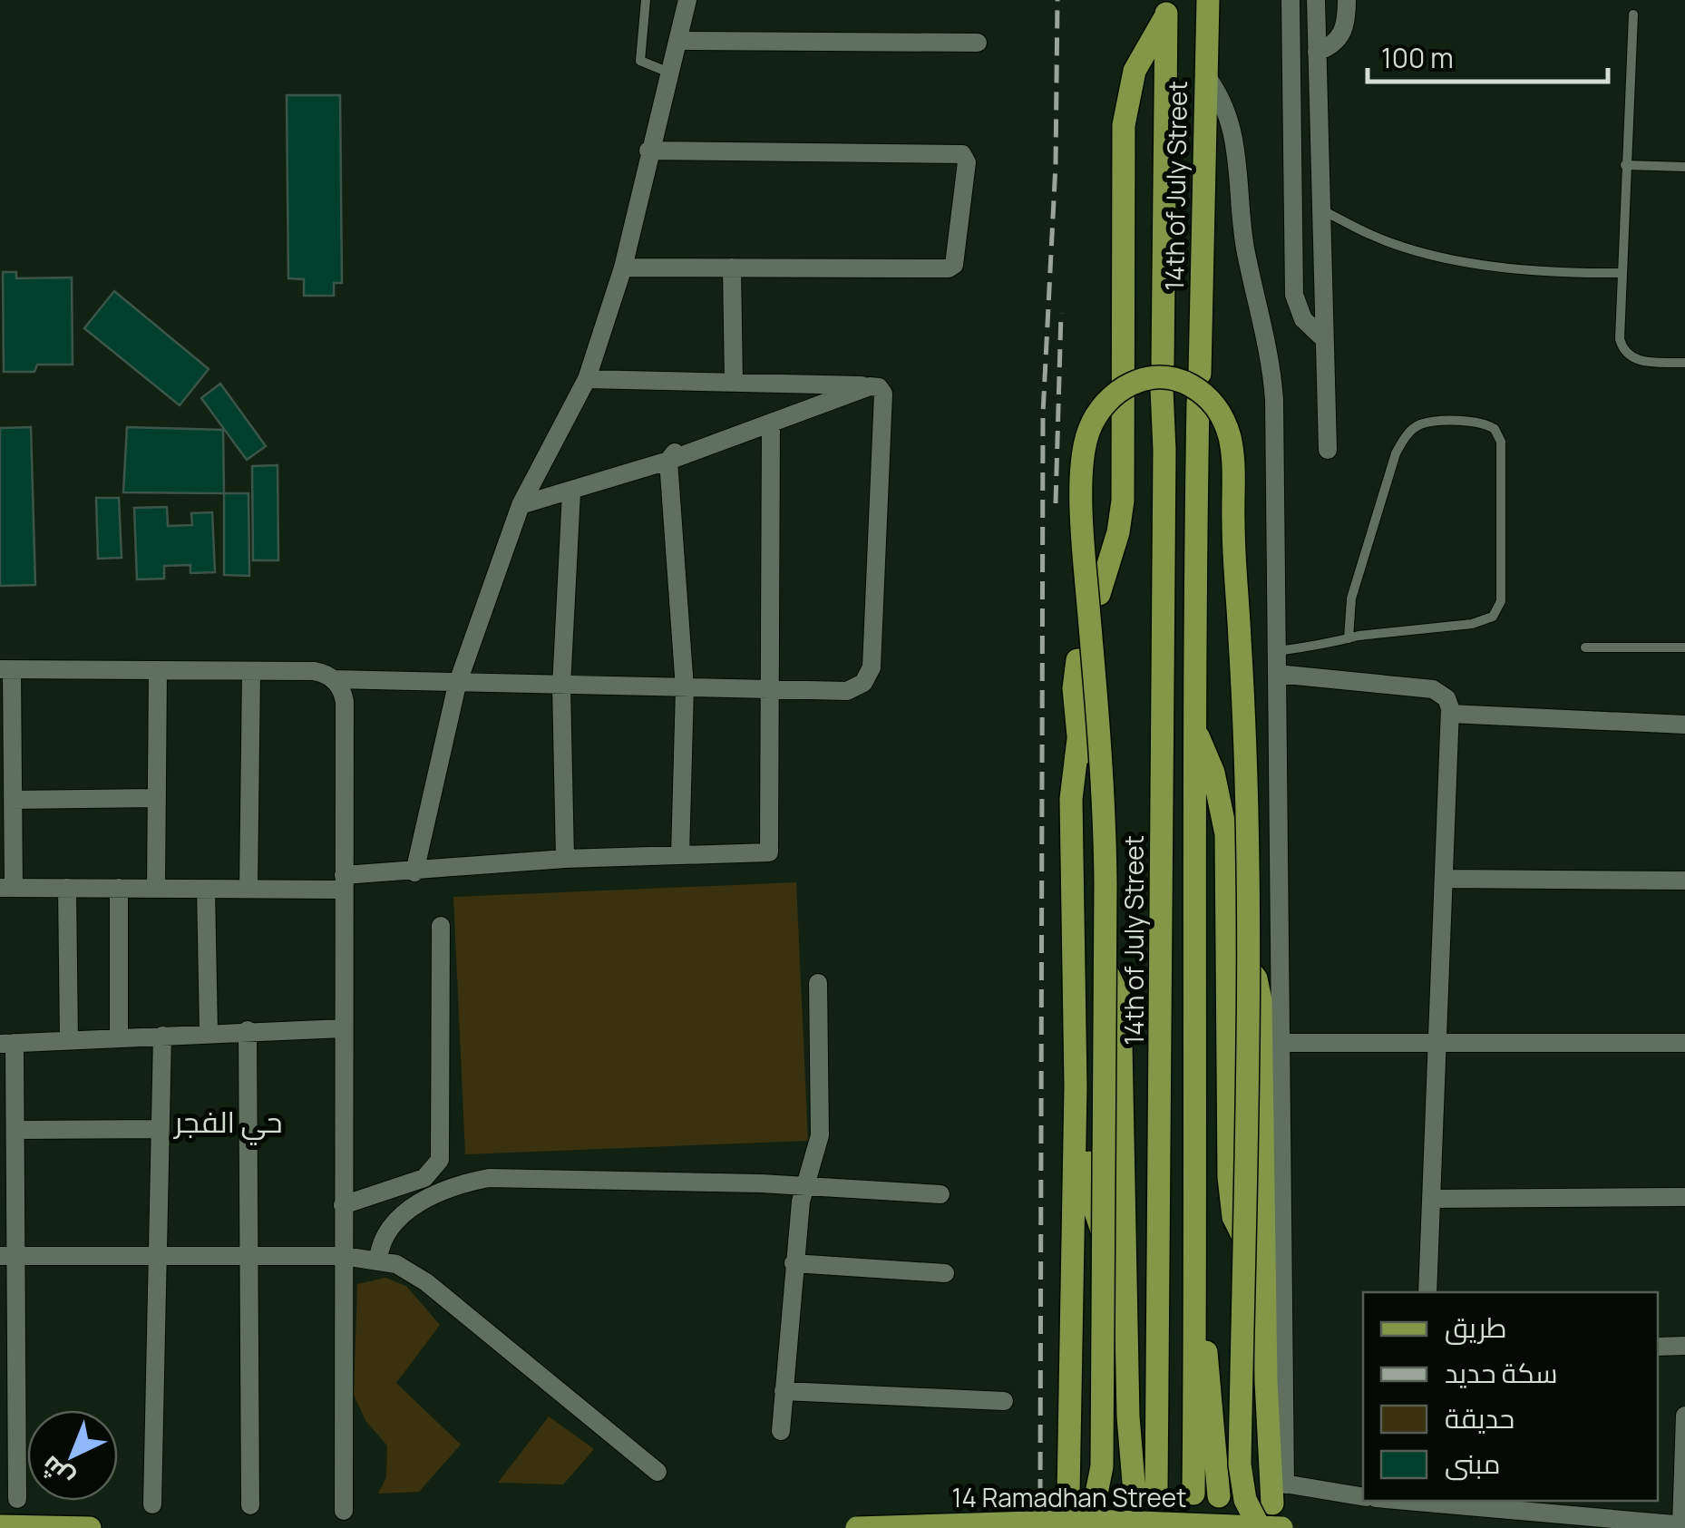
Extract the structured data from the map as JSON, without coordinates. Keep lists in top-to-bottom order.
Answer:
{
  "streets": {
    "main road": ["14th of July Street", "14 Ramadhan Street"]
  },
  "districts": ["حي الفجر"],
  "legend": [
    "طريق",
    "سكة حديد",
    "حديقة",
    "مبنى"
  ],
  "scale_bar": "100 m",
  "north": "bottom left"
}
